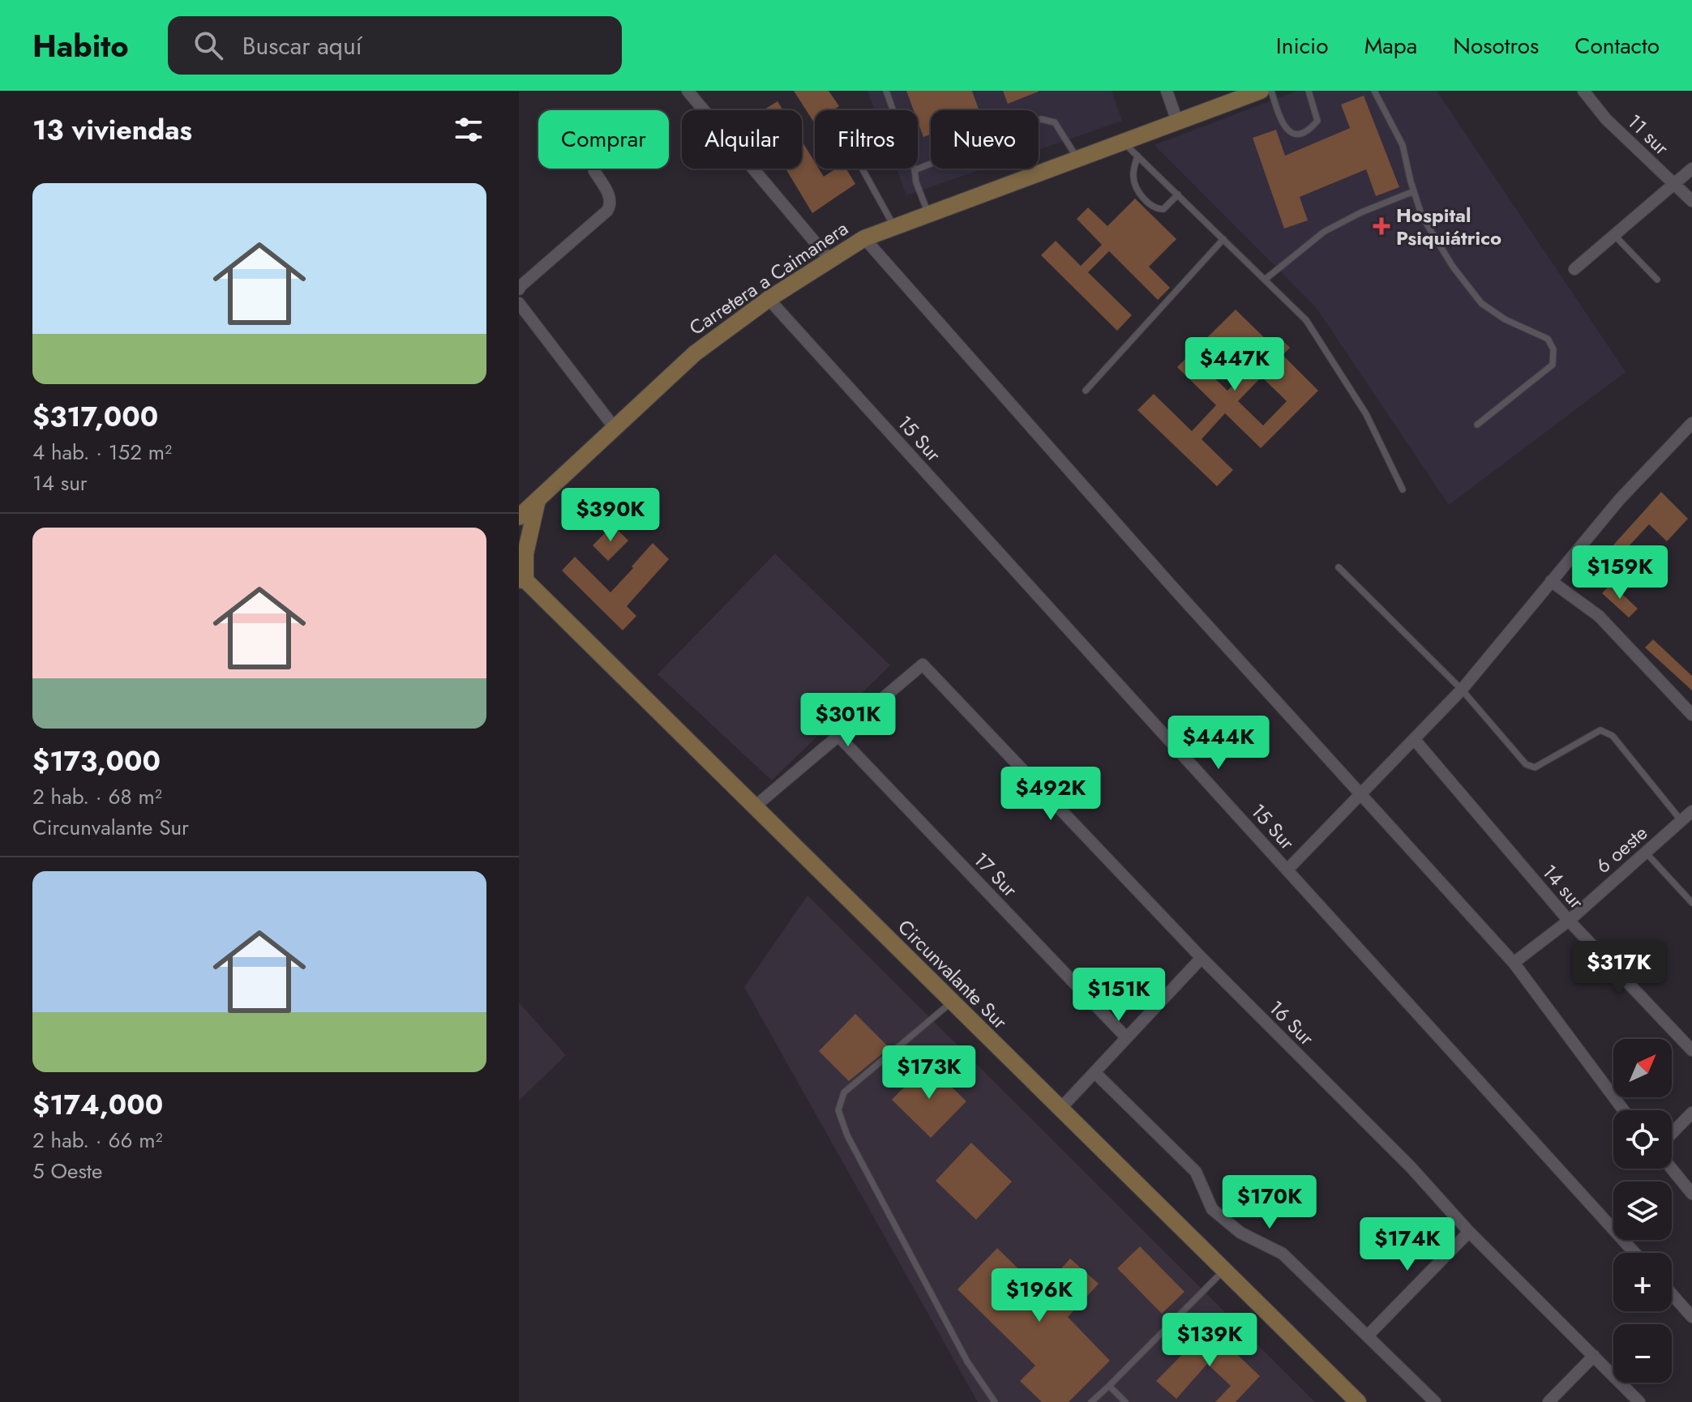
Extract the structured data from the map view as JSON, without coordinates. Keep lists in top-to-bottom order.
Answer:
{
  "streets": {
    "main road": ["Carretera a Caimanera", "Circunvalante Sur"],
    "street": [
      "11 sur",
      "15 Sur",
      "6 oeste",
      "17 Sur",
      "14 sur",
      "16 Sur"
    ]
  },
  "crossings": [
    ["Carretera a Caimanera", "15 Sur"],
    ["6 oeste", "14 sur"],
    ["17 Sur", "16 Sur"]
  ],
  "places": {
    "health": ["Hospital Psiquiátrico"]
  },
  "north": "top right",
  "page": {
    "header": "Habito",
    "search": "Buscar aquí",
    "nav": [
      "Inicio",
      "Mapa",
      "Nosotros",
      "Contacto"
    ],
    "heading": "13 viviendas",
    "chip": [
      "Comprar",
      "Alquilar",
      "Filtros",
      "Nuevo"
    ],
    "list": [
      {
        "name": "$317,000",
        "note": "4 hab. · 152 m² · 14 sur"
      },
      {
        "name": "$173,000",
        "note": "2 hab. · 68 m² · Circunvalante Sur"
      },
      {
        "name": "$174,000",
        "note": "2 hab. · 66 m² · 5 Oeste"
      }
    ],
    "price": [
      "$447K",
      "$390K",
      "$159K",
      "$301K",
      "$444K",
      "$492K",
      "$317K",
      "$151K",
      "$173K",
      "$170K",
      "$174K",
      "$196K",
      "$139K"
    ],
    "map_buttons": ["+", "−"]
  }
}
